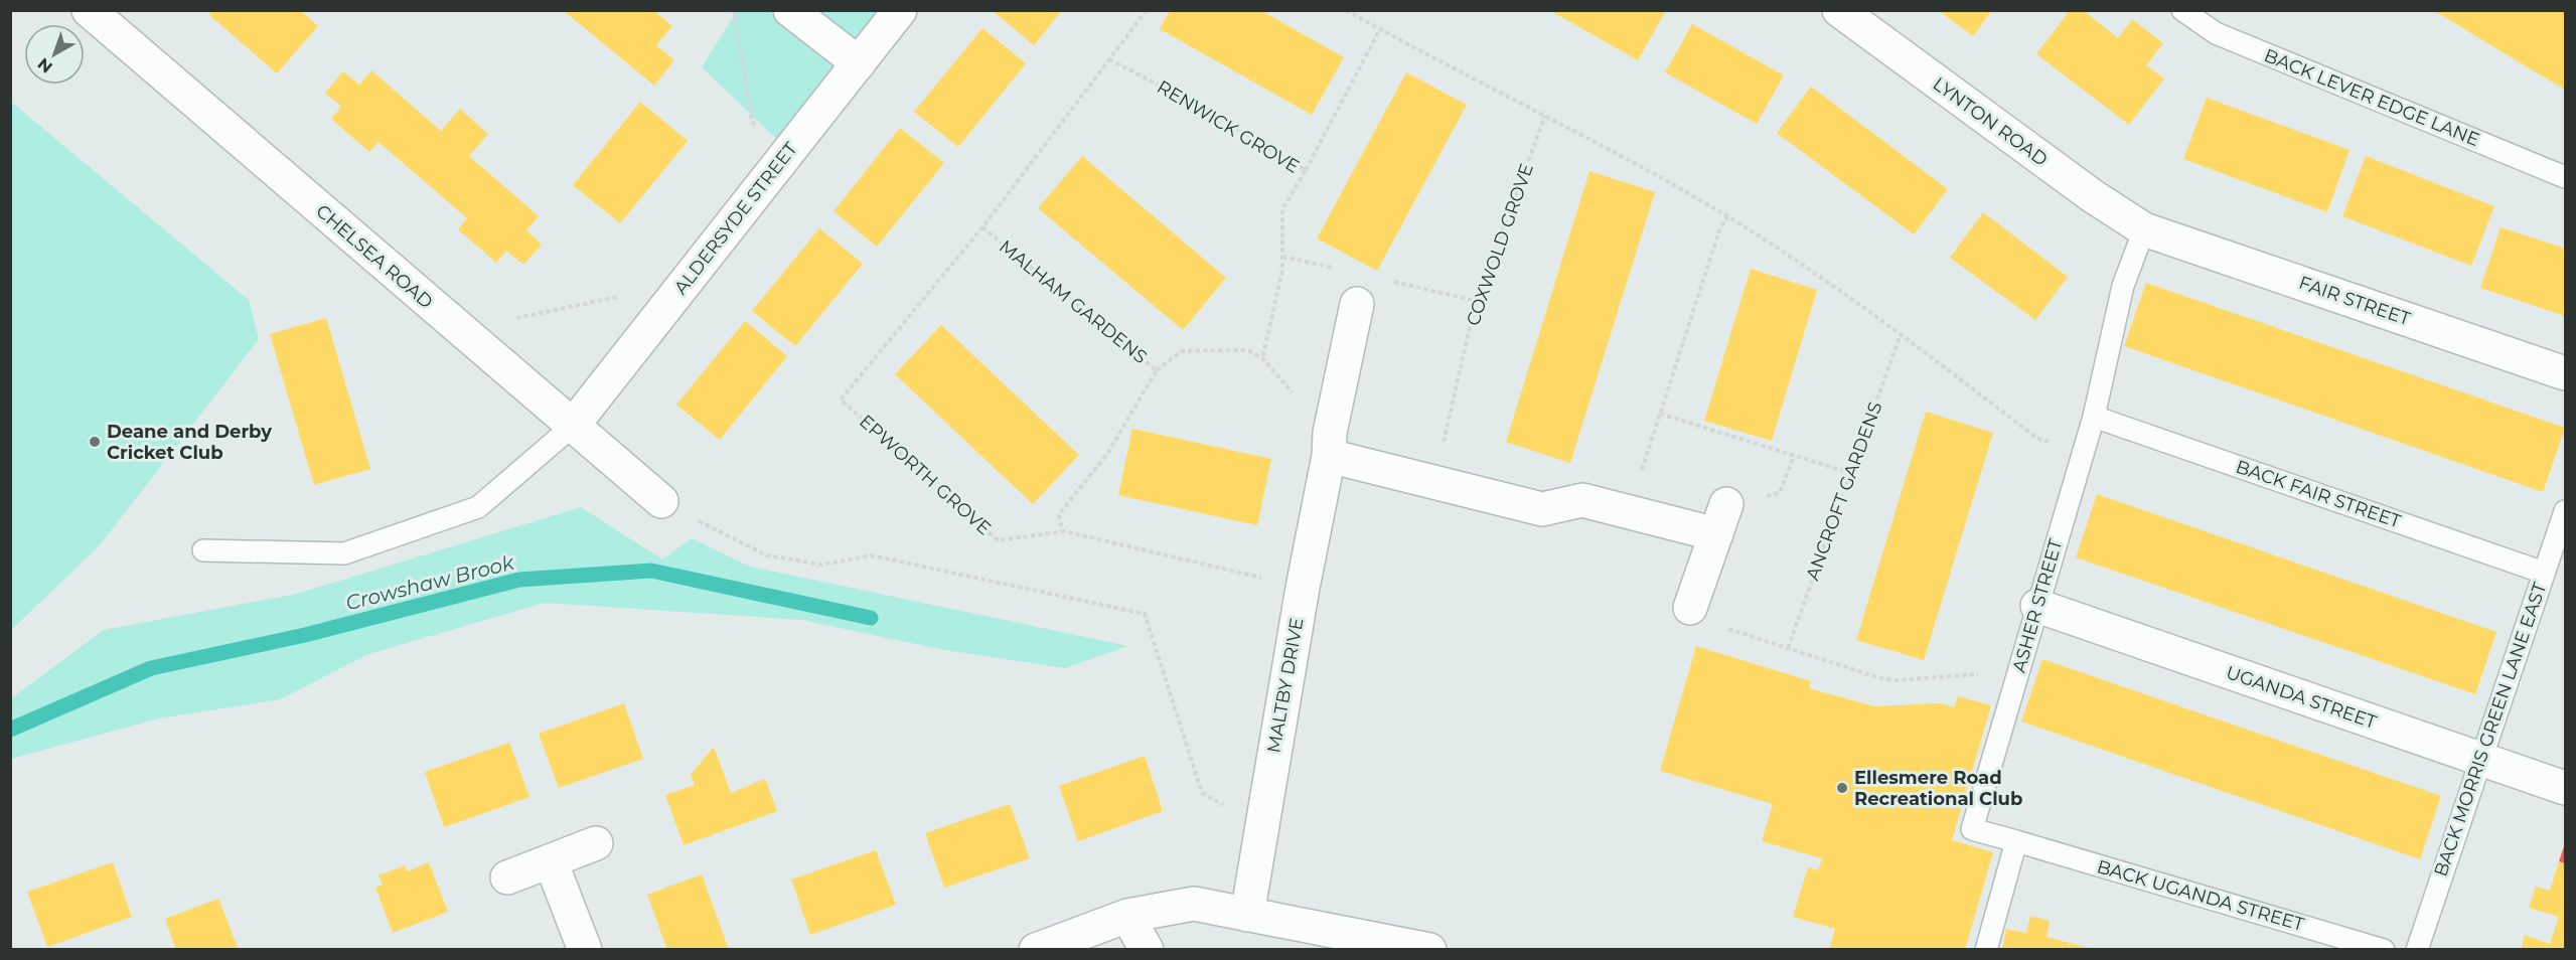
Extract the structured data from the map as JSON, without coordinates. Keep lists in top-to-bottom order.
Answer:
{
  "streets": {
    "street": [
      "LYNTON ROAD",
      "ALDERSYDE STREET",
      "CHELSEA ROAD",
      "FAIR STREET",
      "MALTBY DRIVE",
      "UGANDA STREET"
    ],
    "lane": [
      "BACK LEVER EDGE LANE",
      "BACK FAIR STREET",
      "ASHER STREET",
      "BACK MORRIS GREEN LANE EAST",
      "BACK UGANDA STREET"
    ],
    "path": [
      "RENWICK GROVE",
      "COXWOLD GROVE",
      "MALHAM GARDENS",
      "EPWORTH GROVE",
      "ANCROFT GARDENS"
    ]
  },
  "crossings": [
    ["LYNTON ROAD", "FAIR STREET"],
    ["LYNTON ROAD", "ASHER STREET"],
    ["ALDERSYDE STREET", "CHELSEA ROAD"],
    ["FAIR STREET", "ASHER STREET"],
    ["MALHAM GARDENS", "EPWORTH GROVE"],
    ["EPWORTH GROVE", "MALTBY DRIVE"],
    ["BACK FAIR STREET", "ASHER STREET"],
    ["BACK FAIR STREET", "BACK MORRIS GREEN LANE EAST"],
    ["ASHER STREET", "UGANDA STREET"],
    ["ASHER STREET", "BACK UGANDA STREET"],
    ["UGANDA STREET", "BACK MORRIS GREEN LANE EAST"]
  ],
  "water": ["Crowshaw Brook"],
  "places": ["Deane and Derby Cricket Club", "Ellesmere Road Recreational Club"],
  "north": "bottom left"
}
